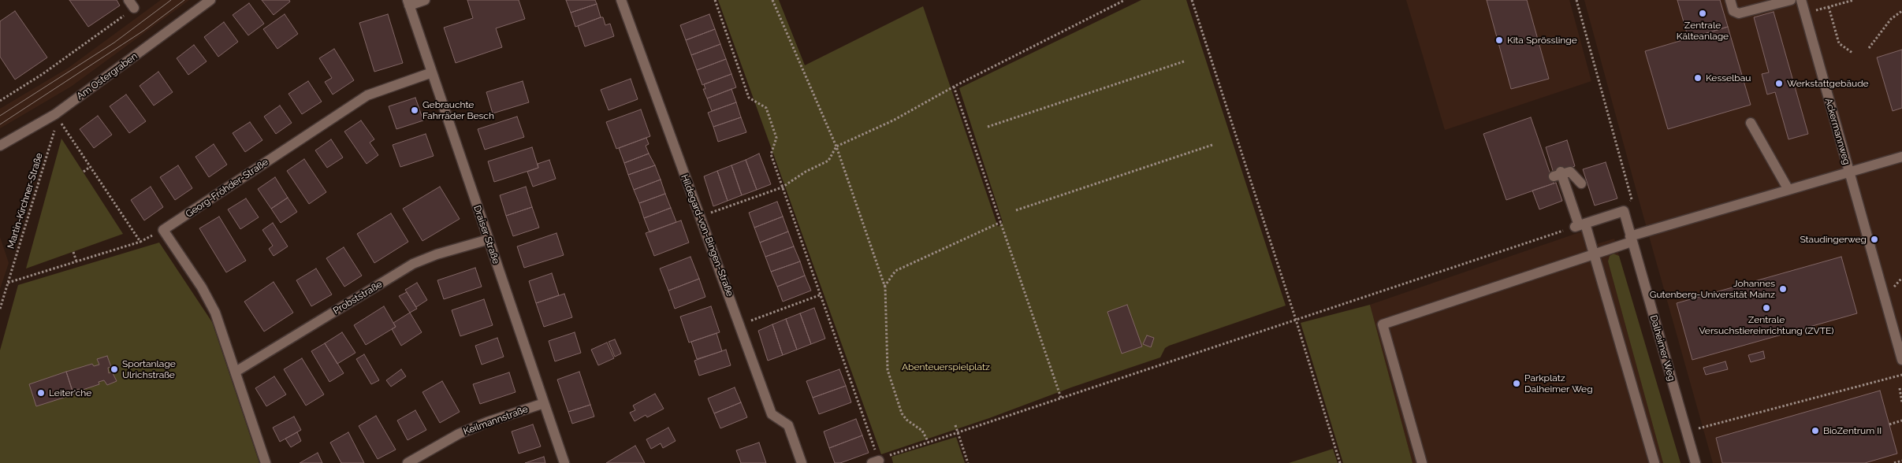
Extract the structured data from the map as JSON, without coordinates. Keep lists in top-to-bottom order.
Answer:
{
  "streets": {
    "street": [
      "Am Ostergraben",
      "Ackermannweg",
      "Georg-Fröhder-Straße",
      "Draiser Straße",
      "Hildegard-von-Bingen-Straße",
      "Probststraße",
      "Dalheimer Weg",
      "Keilmannstraße"
    ],
    "path": ["Martin-Kirchner-Straße"]
  },
  "crossings": [
    ["Am Ostergraben", "Martin-Kirchner-Straße"],
    ["Georg-Fröhder-Straße", "Draiser Straße"],
    ["Draiser Straße", "Probststraße"],
    ["Draiser Straße", "Keilmannstraße"]
  ],
  "parks": ["Abenteuerspielplatz"],
  "places": [
    "Zentrale Kälteanlage",
    "Kita Sprösslinge",
    "Kesselbau",
    "Werkstattgebäude",
    "Gebrauchte Fahrräder Besch",
    "Staudingerweg",
    "Johannes Gutenberg-Universität Mainz",
    "Zentrale Versuchstiereinrichtung (ZVTE)",
    "Sportanlage Ulrichstraße",
    "Parkplatz Dalheimer Weg",
    "Leiter'che",
    "BioZentrum II"
  ]
}
